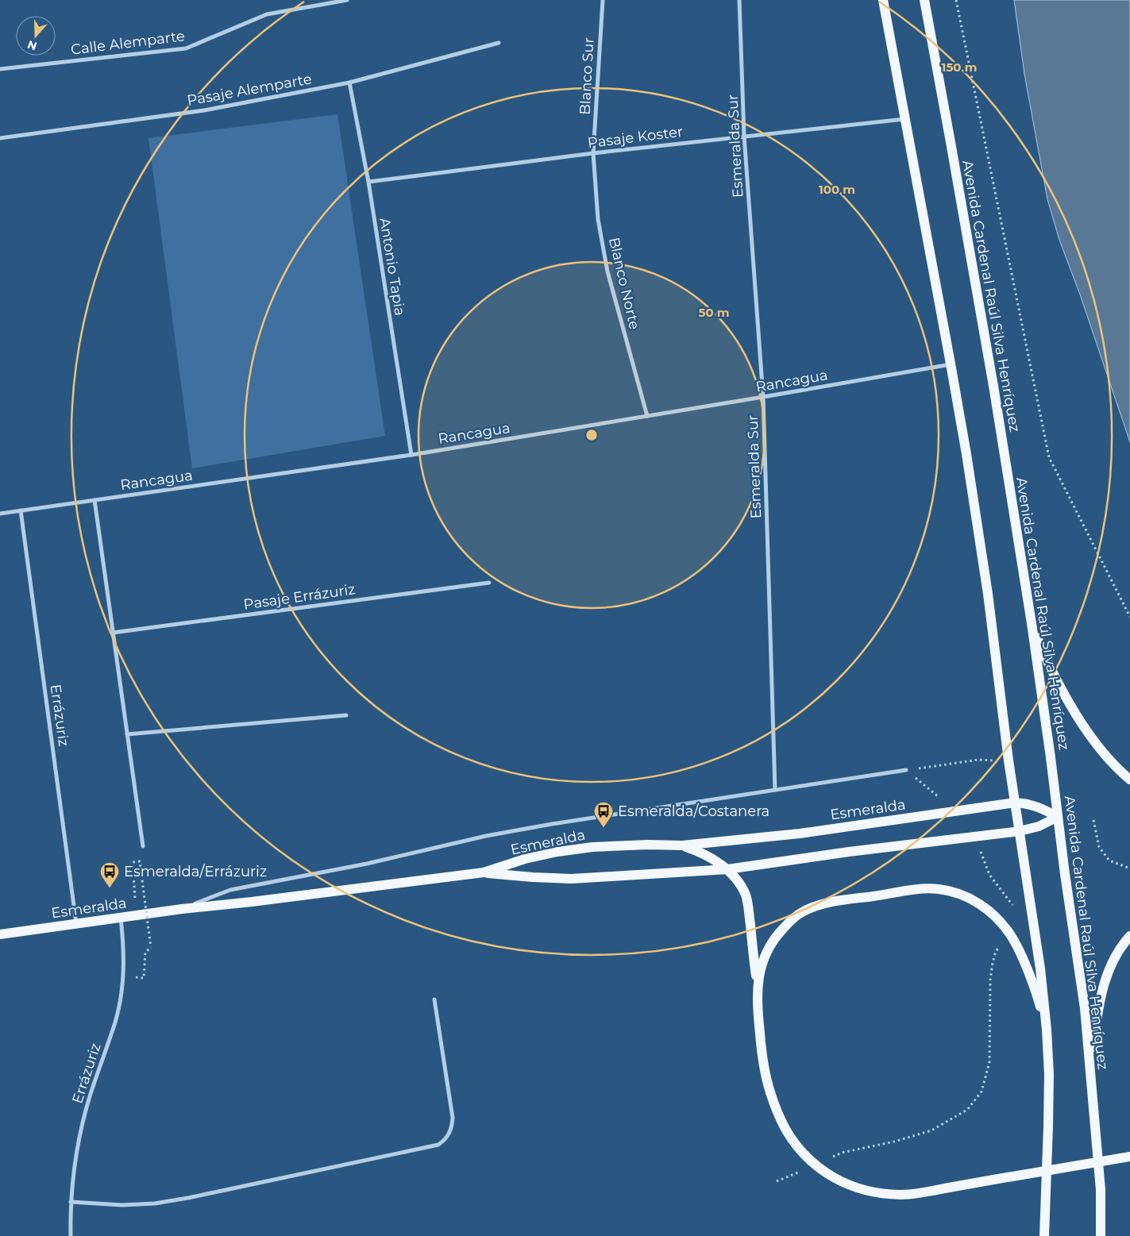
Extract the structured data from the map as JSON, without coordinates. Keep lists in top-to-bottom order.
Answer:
{
  "streets": {
    "main road": ["Avenida Cardenal Raúl Silva Henríquez", "Esmeralda"],
    "street": [
      "Calle Alemparte",
      "Blanco Sur",
      "Pasaje Alemparte",
      "Pasaje Koster",
      "Esmeralda Sur",
      "Antonio Tapia",
      "Blanco Norte",
      "Rancagua",
      "Pasaje Errázuriz",
      "Errázuriz"
    ]
  },
  "crossings": [
    ["Blanco Sur", "Pasaje Koster"],
    ["Blanco Sur", "Blanco Norte"],
    ["Pasaje Alemparte", "Antonio Tapia"],
    ["Pasaje Koster", "Esmeralda Sur"],
    ["Pasaje Koster", "Antonio Tapia"],
    ["Pasaje Koster", "Blanco Norte"],
    ["Esmeralda Sur", "Rancagua"],
    ["Esmeralda Sur", "Esmeralda"],
    ["Antonio Tapia", "Rancagua"],
    ["Blanco Norte", "Rancagua"],
    ["Avenida Cardenal Raúl Silva Henríquez", "Esmeralda"],
    ["Rancagua", "Errázuriz"],
    ["Errázuriz", "Esmeralda"]
  ],
  "places": {
    "bus stop": ["Esmeralda/Costanera", "Esmeralda/Errázuriz"]
  },
  "north": "bottom",
  "rings": ["150 m", "100 m", "50 m"]
}
